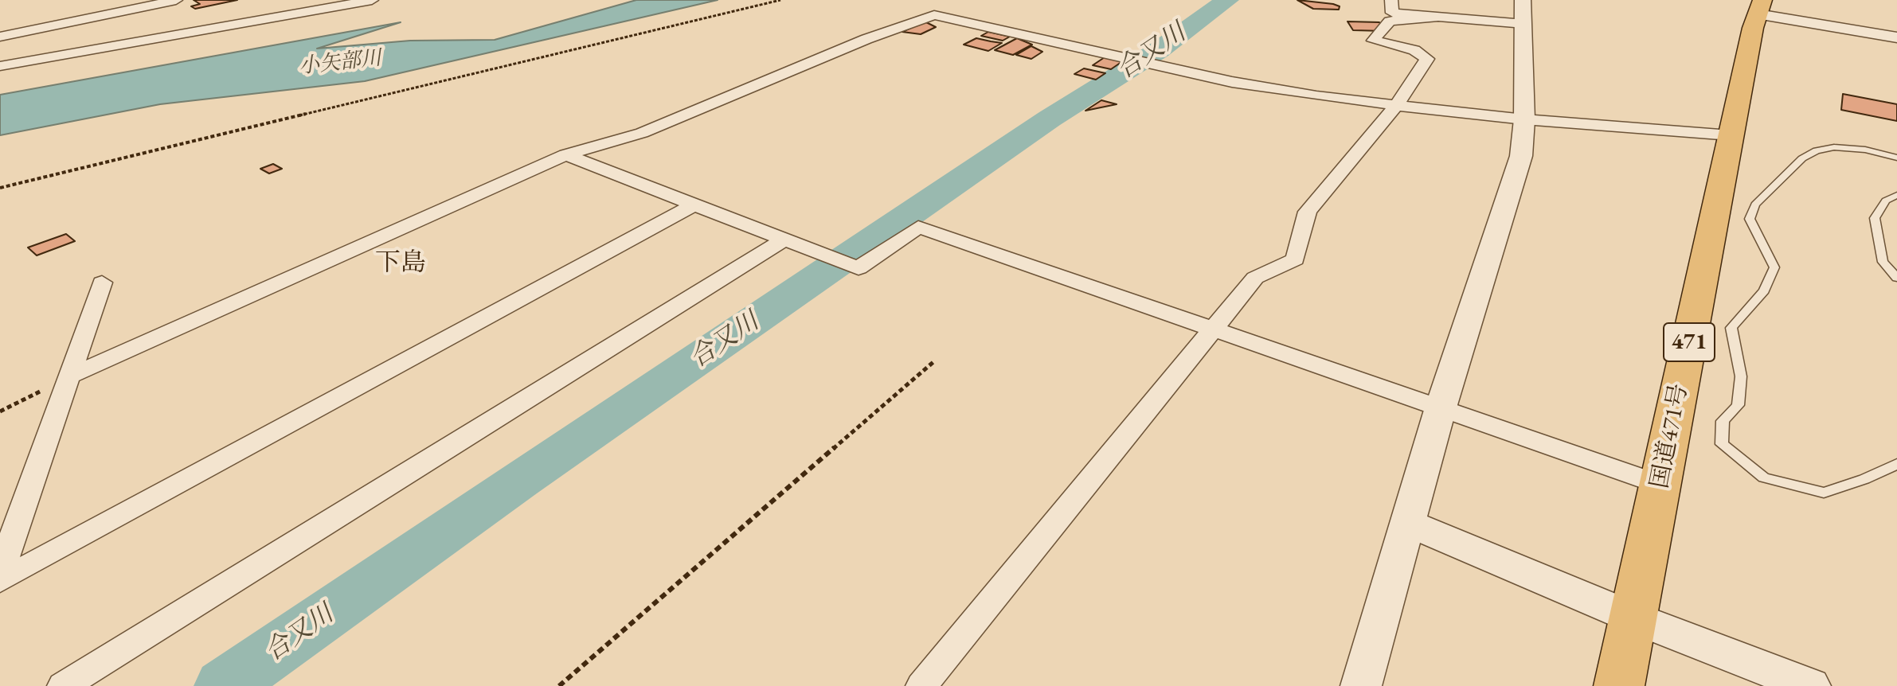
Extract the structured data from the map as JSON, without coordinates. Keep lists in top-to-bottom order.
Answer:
{
  "streets": {
    "highway": ["471", "国道471号"]
  },
  "districts": ["下島"],
  "water": ["合又川", "小矢部川"]
}
